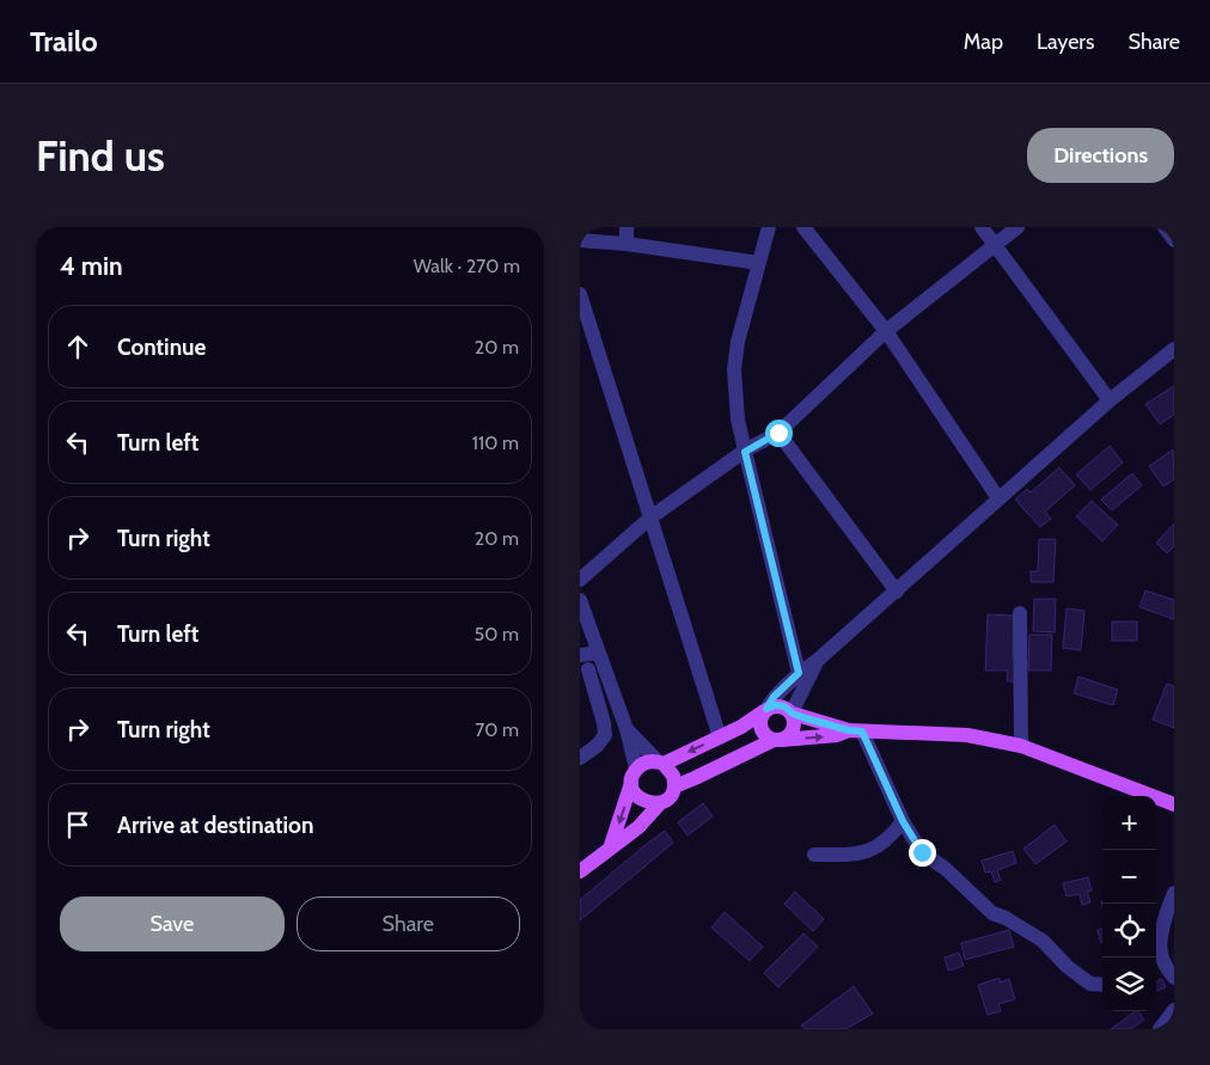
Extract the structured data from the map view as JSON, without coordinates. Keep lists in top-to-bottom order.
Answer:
{
  "page": {
    "header": "Trailo",
    "nav": ["Map", "Layers", "Share"],
    "buttons": [
      "Directions",
      ["Save", "Share"]
    ],
    "title": "Find us",
    "heading": ["4 min", "Walk · 270 m"],
    "list": [
      ["Continue", "20 m"],
      ["Turn left", "110 m"],
      ["Turn right", "20 m"],
      ["Turn left", "50 m"],
      ["Turn right", "70 m"],
      "Arrive at destination"
    ],
    "map_buttons": ["+", "−"]
  }
}
